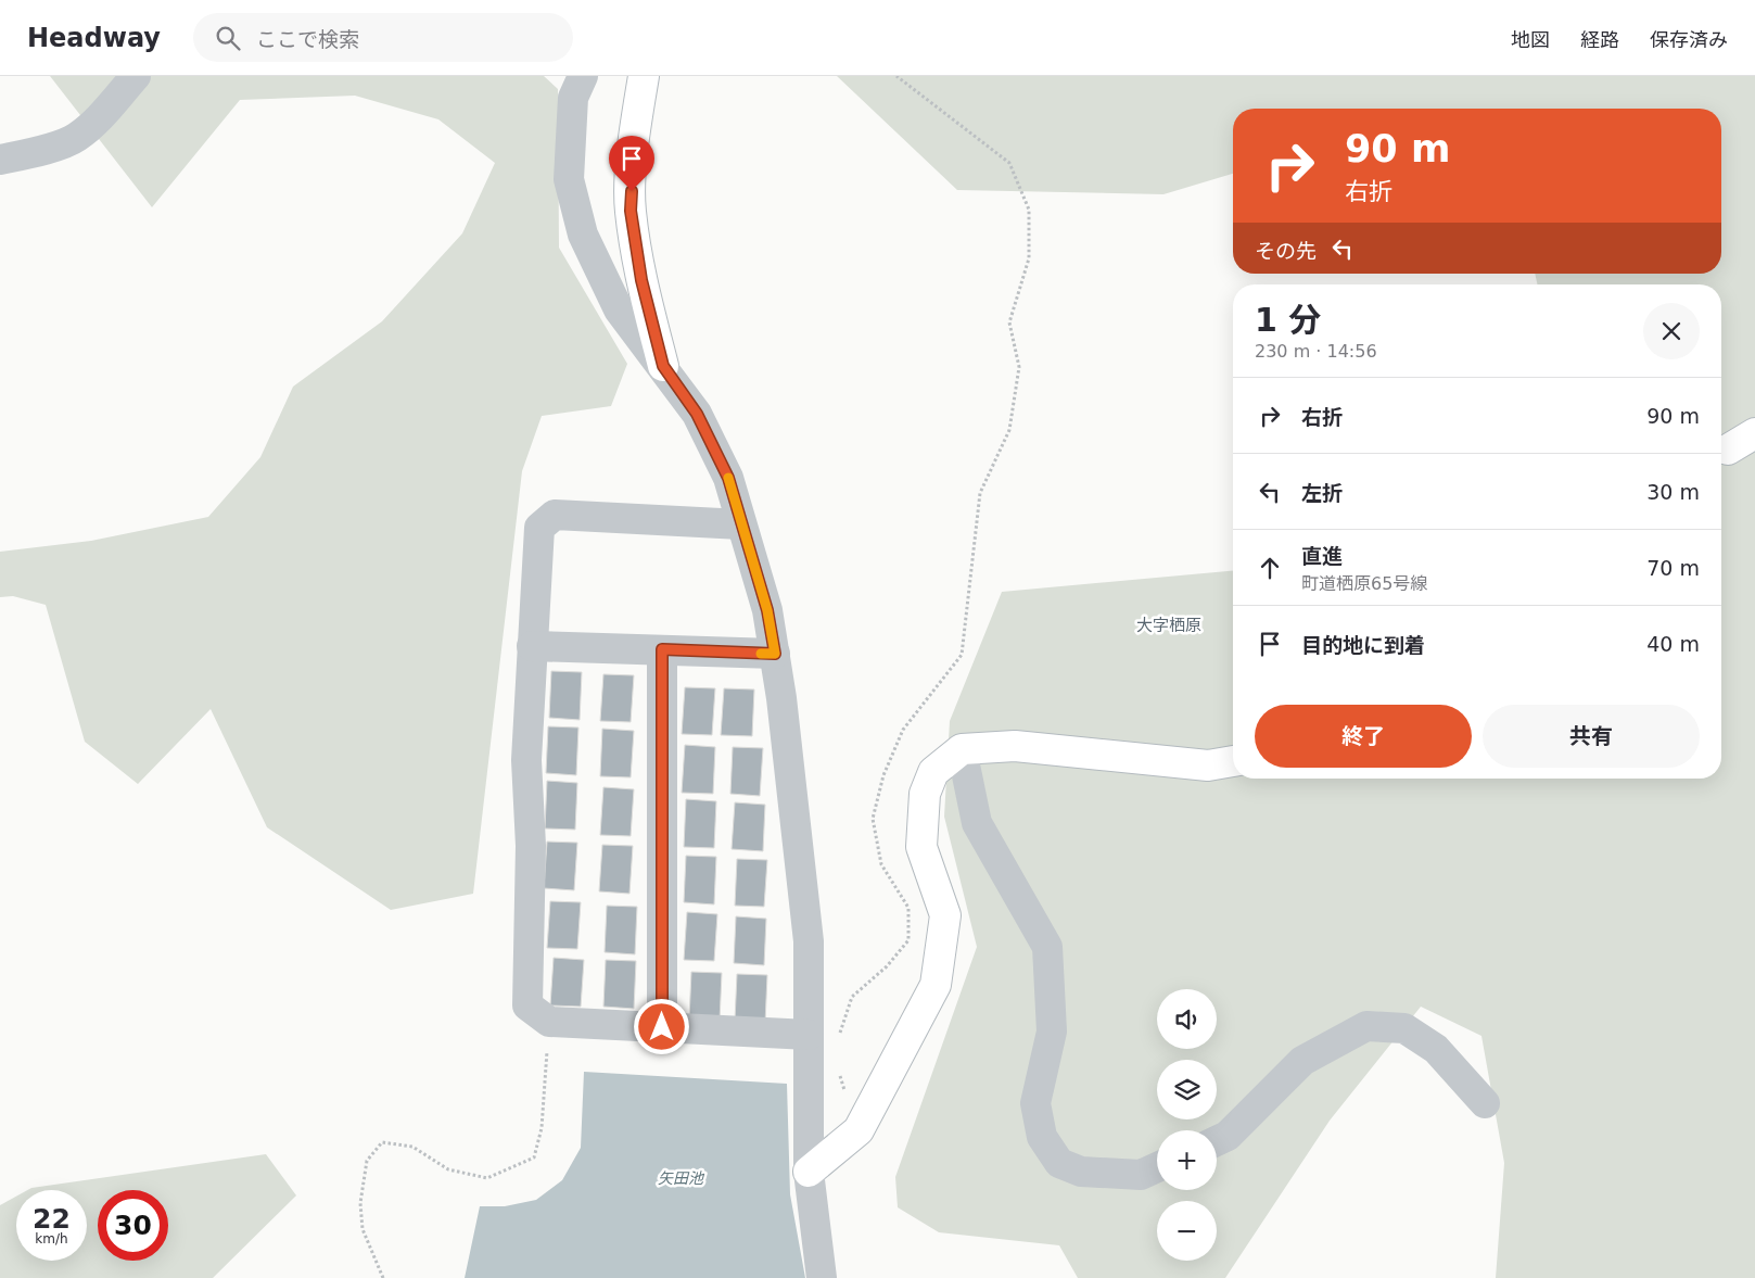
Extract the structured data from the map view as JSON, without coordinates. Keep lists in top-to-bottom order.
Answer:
{
  "districts": ["大字栖原"],
  "water": ["矢田池"],
  "page": {
    "header": "Headway",
    "search": "ここで検索",
    "nav": ["地図", "経路", "保存済み"],
    "turn": ["90 m", "右折"],
    "then": "その先",
    "heading": ["1 分", "230 m · 14:56"],
    "list": [
      {
        "name": "右折",
        "value": "90 m"
      },
      {
        "name": "左折",
        "value": "30 m"
      },
      {
        "name": "直進",
        "note": "町道栖原65号線",
        "value": "70 m"
      },
      {
        "name": "目的地に到着",
        "value": "40 m"
      }
    ],
    "buttons": ["終了", "共有"],
    "map_buttons": ["+", "−"],
    "speed": "22 km/h",
    "limit": "30"
  }
}
